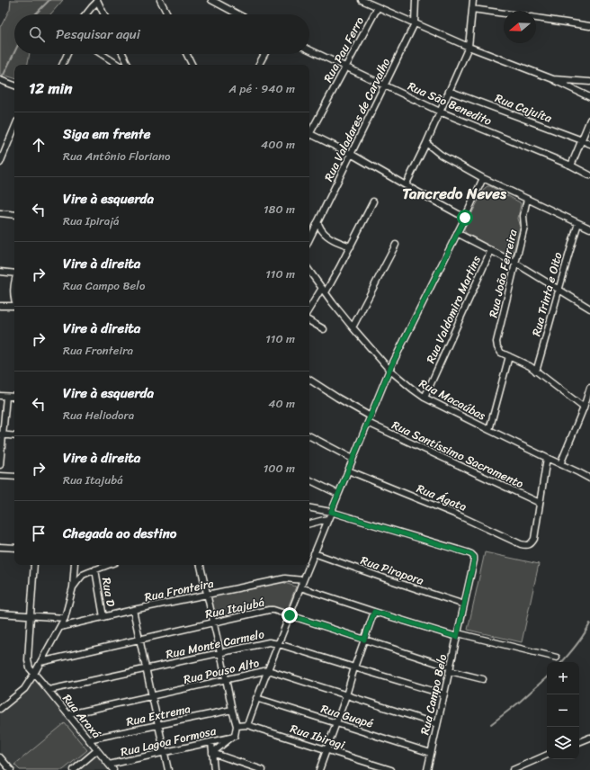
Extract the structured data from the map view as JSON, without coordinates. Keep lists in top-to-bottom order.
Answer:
{
  "streets": {
    "street": [
      "Rua Pau Ferro",
      "Rua São Benedito",
      "Rua Cajuíta",
      "Rua Valadares de Carvalho",
      "Rua João Ferreira",
      "Rua Trinta e Oito",
      "Rua Valdomiro Martins",
      "Rua Macaúbas",
      "Rua Santíssimo Sacramento",
      "Rua Ágata",
      "Rua Pirapora",
      "Rua Fronteira",
      "Rua D",
      "Rua Itajubá",
      "Rua Monte Carmelo",
      "Rua Pouso Alto",
      "Rua Campo Belo",
      "Rua Extrema",
      "Rua Araxá",
      "Rua Guapé",
      "Rua Ibiragi",
      "Rua Lagoa Formosa"
    ]
  },
  "crossings": [
    ["Rua Pau Ferro", "Rua São Benedito"],
    ["Rua São Benedito", "Rua Valadares de Carvalho"],
    ["Rua Valdomiro Martins", "Rua Macaúbas"],
    ["Rua Santíssimo Sacramento", "Rua Ágata"],
    ["Rua Pirapora", "Rua Campo Belo"],
    ["Rua Fronteira", "Rua D"],
    ["Rua Itajubá", "Rua Campo Belo"],
    ["Rua Monte Carmelo", "Rua Campo Belo"],
    ["Rua Monte Carmelo", "Rua Araxá"],
    ["Rua Pouso Alto", "Rua Campo Belo"],
    ["Rua Pouso Alto", "Rua Araxá"],
    ["Rua Campo Belo", "Rua Guapé"],
    ["Rua Extrema", "Rua Araxá"],
    ["Rua Araxá", "Rua Lagoa Formosa"]
  ],
  "districts": ["Tancredo Neves"],
  "north": "left",
  "page": {
    "search": "Pesquisar aqui",
    "heading": ["12 min", "A pé · 940 m"],
    "list": [
      ["Siga em frente", "Rua Antônio Floriano", "400 m"],
      ["Vire à esquerda", "Rua Ipirajá", "180 m"],
      ["Vire à direita", "Rua Campo Belo", "110 m"],
      ["Vire à direita", "Rua Fronteira", "110 m"],
      ["Vire à esquerda", "Rua Heliodora", "40 m"],
      ["Vire à direita", "Rua Itajubá", "100 m"],
      "Chegada ao destino"
    ],
    "map_buttons": ["+", "−"]
  }
}
